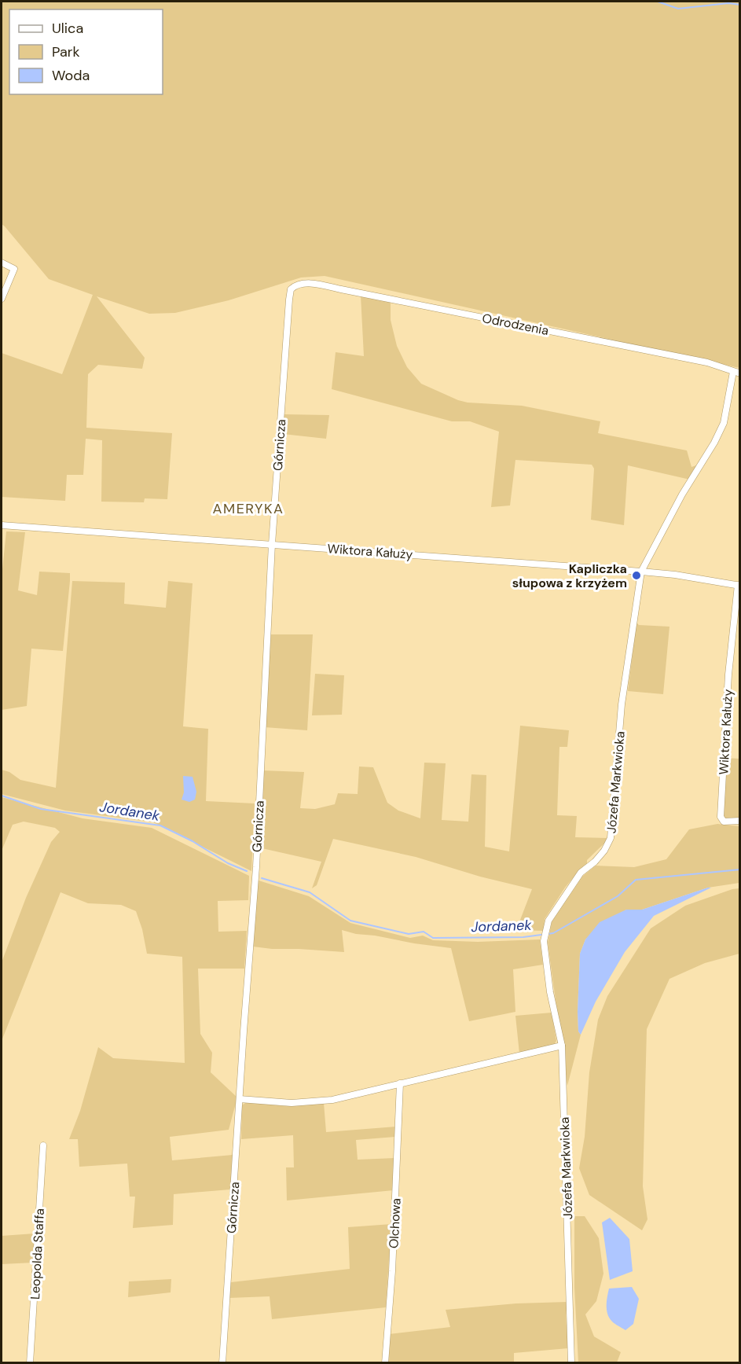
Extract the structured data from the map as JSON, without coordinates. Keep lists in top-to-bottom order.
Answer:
{
  "streets": {
    "street": [
      "Odrodzenia",
      "Górnicza",
      "Wiktora Kałuży",
      "Józefa Markwioka",
      "Olchowa",
      "Leopolda Staffa"
    ]
  },
  "crossings": [
    ["Odrodzenia", "Górnicza"],
    ["Odrodzenia", "Józefa Markwioka"],
    ["Górnicza", "Wiktora Kałuży"],
    ["Wiktora Kałuży", "Józefa Markwioka"]
  ],
  "districts": ["AMERYKA"],
  "water": ["Jordanek"],
  "places": ["Kapliczka słupowa z krzyżem"],
  "legend": ["Ulica", "Park", "Woda"]
}
